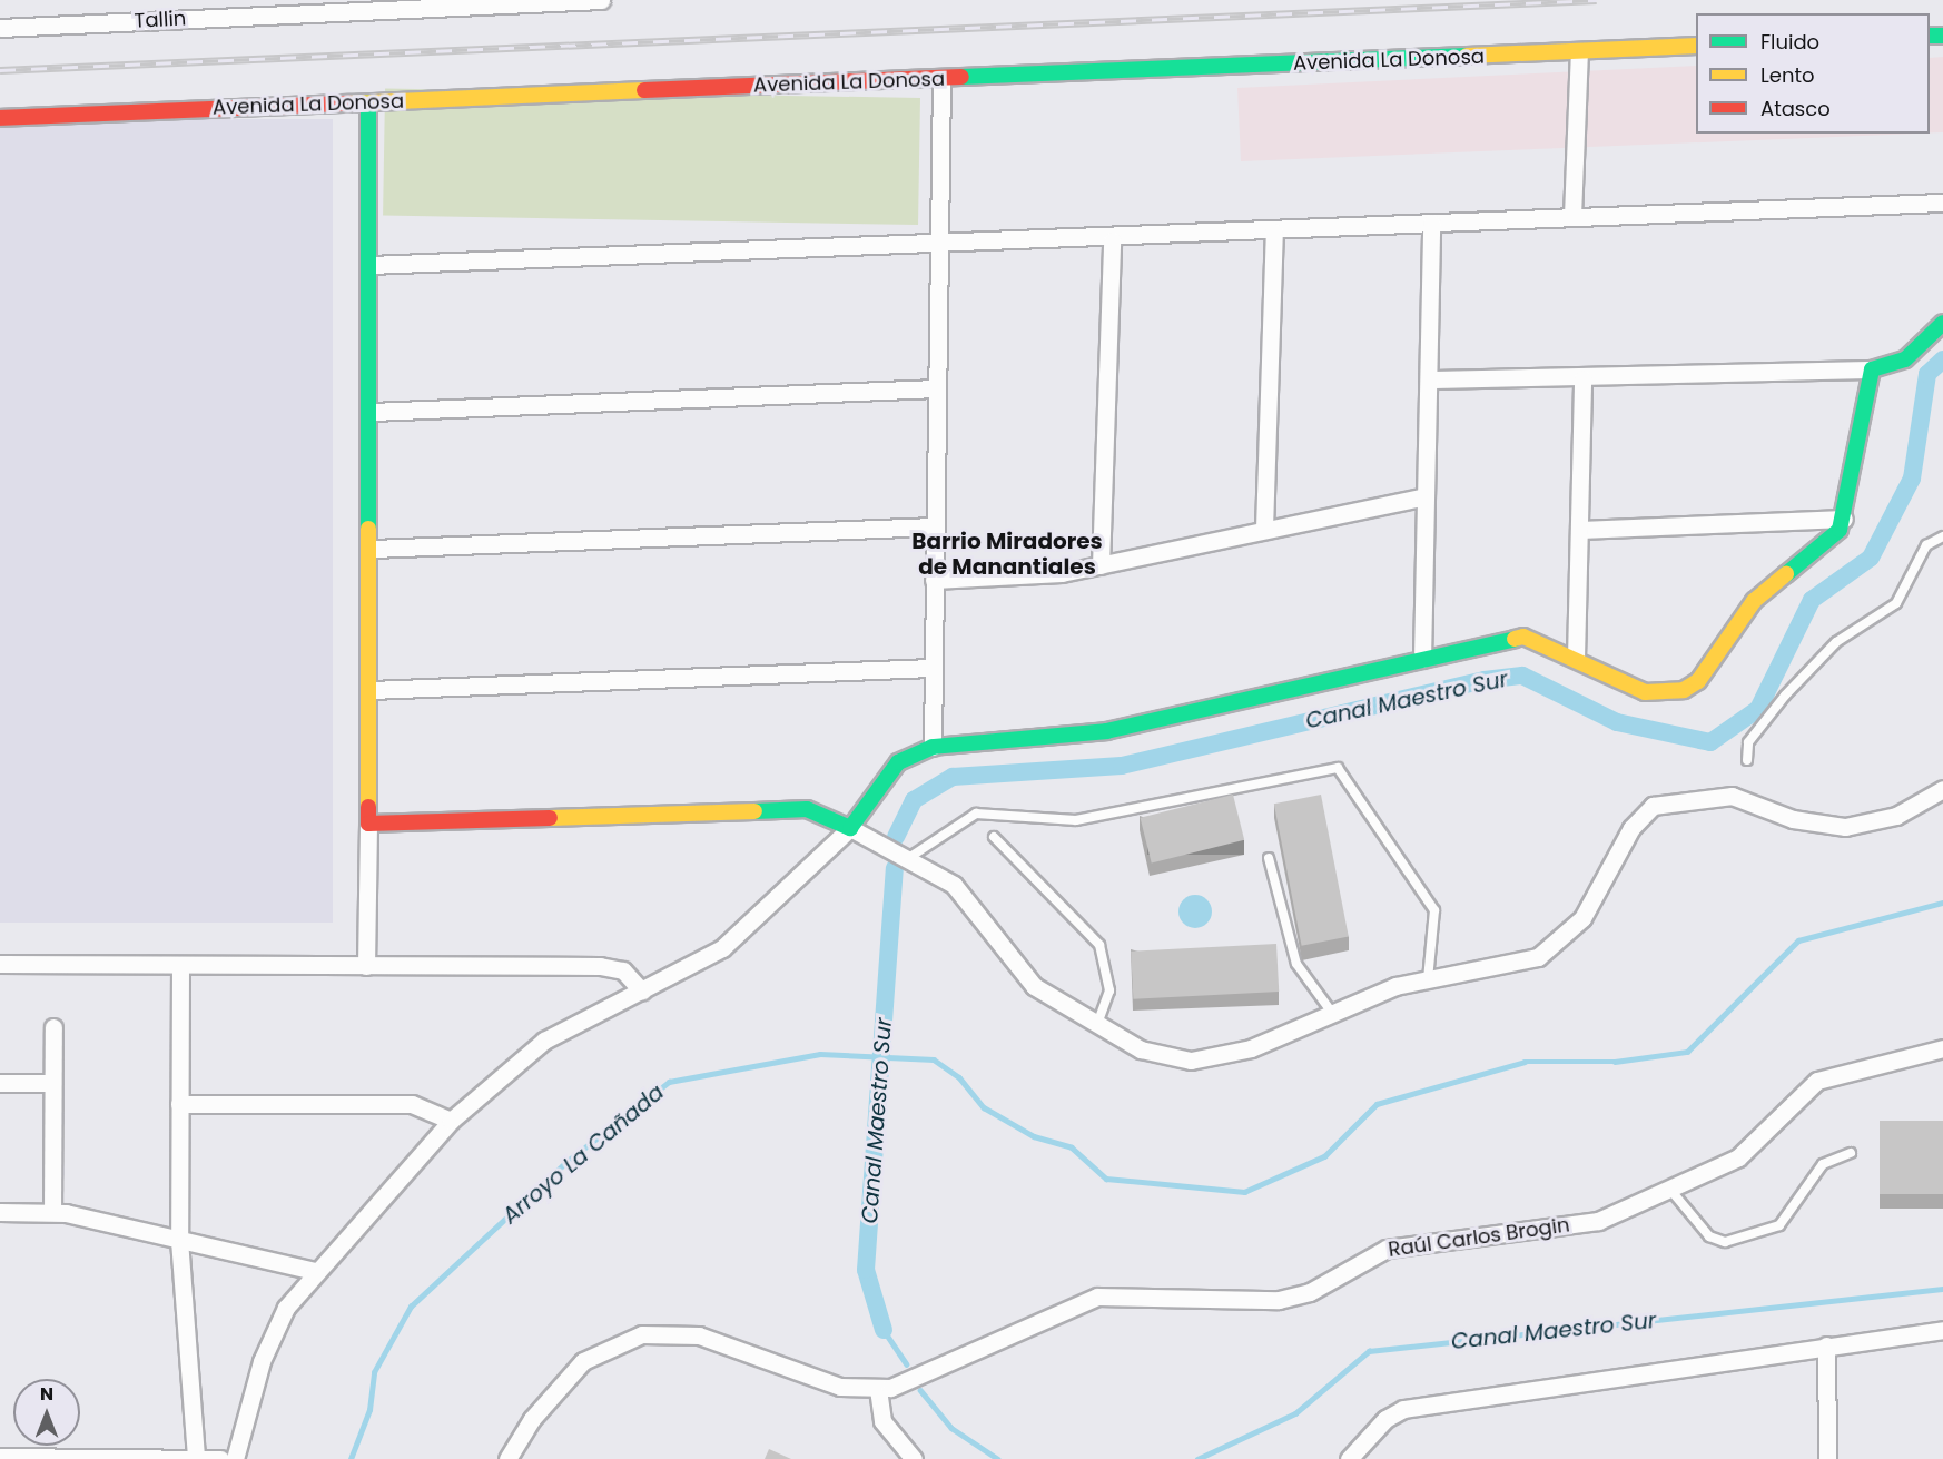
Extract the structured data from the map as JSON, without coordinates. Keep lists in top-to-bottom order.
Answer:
{
  "streets": {
    "street": ["Tallin", "Avenida La Donosa", "Raúl Carlos Brogin"]
  },
  "districts": ["Barrio Miradores de Manantiales"],
  "water": ["Canal Maestro Sur", "Arroyo La Cañada"],
  "legend": ["Fluido", "Lento", "Atasco"],
  "north": "top"
}
